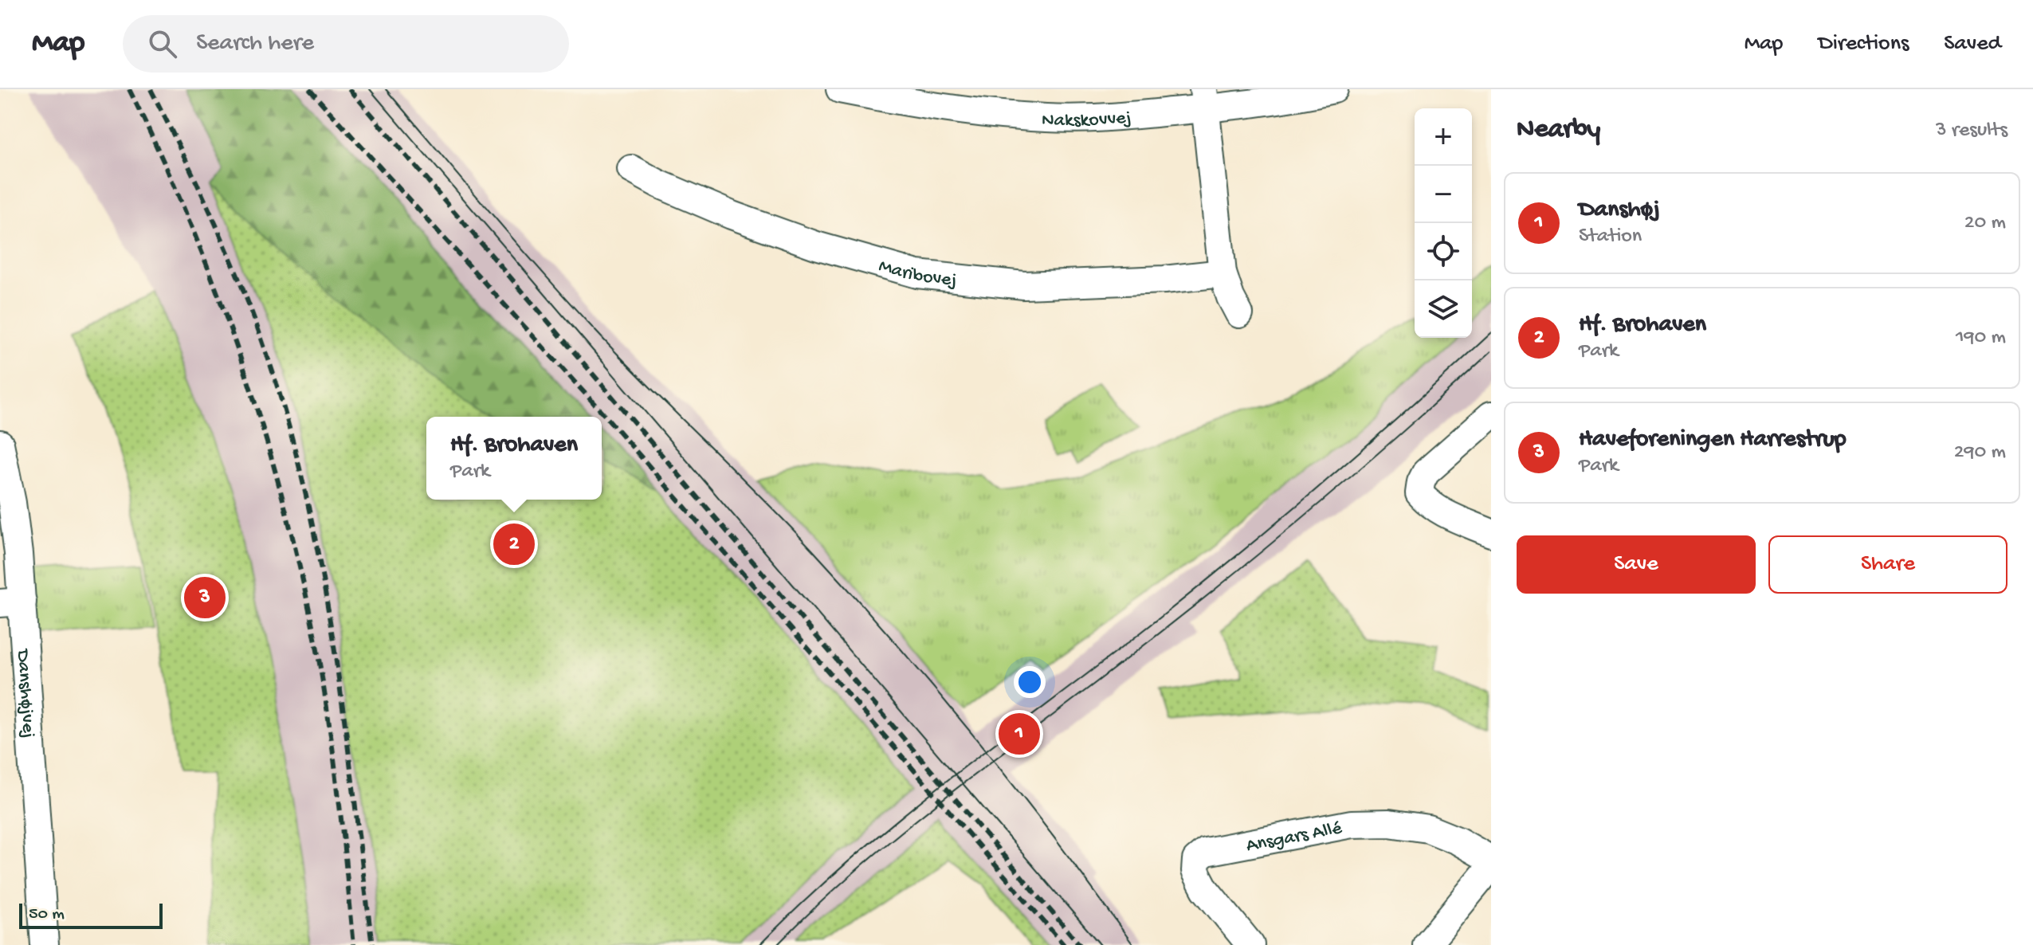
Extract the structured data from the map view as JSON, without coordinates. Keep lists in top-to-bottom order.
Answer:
{
  "streets": {
    "street": [
      "Nakskovvej",
      "Maribovej",
      "Danshøjvej",
      "Ansgars Allé"
    ]
  },
  "scale_bar": "50 m",
  "page": {
    "header": "Map",
    "search": "Search here",
    "nav": ["Map", "Directions", "Saved"],
    "heading": ["Nearby", "3 results"],
    "map_buttons": ["+", "−"],
    "list": [
      {
        "mark": "1",
        "name": "Danshøj",
        "note": "Station",
        "value": "20 m"
      },
      {
        "mark": "2",
        "name": "Hf. Brohaven",
        "note": "Park",
        "value": "190 m"
      },
      {
        "mark": "3",
        "name": "Haveforeningen Harrestrup",
        "note": "Park",
        "value": "290 m"
      }
    ],
    "popup": ["Hf. Brohaven", "Park"],
    "buttons": ["Save", "Share"],
    "pins": ["2", "3", "1"],
    "scale": "50 m"
  }
}
